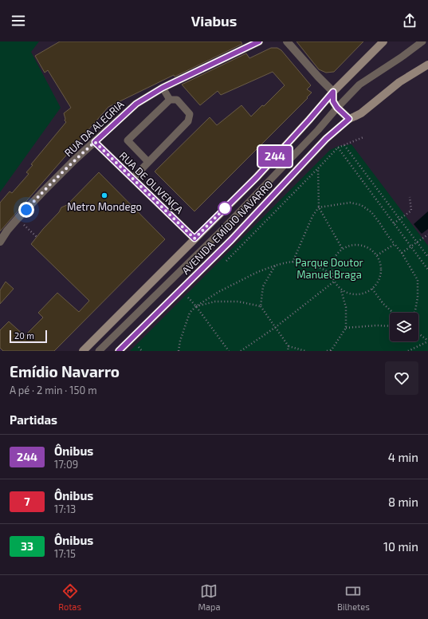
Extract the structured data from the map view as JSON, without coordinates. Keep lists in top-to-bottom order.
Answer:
{
  "streets": {
    "main road": ["AVENIDA EMÍDIO NAVARRO"],
    "street": ["RUA DA ALEGRIA", "RUA DE OLIVENÇA"]
  },
  "crossings": [
    ["RUA DA ALEGRIA", "RUA DE OLIVENÇA"],
    ["RUA DE OLIVENÇA", "AVENIDA EMÍDIO NAVARRO"]
  ],
  "parks": ["Parque Doutor Manuel Braga"],
  "places": ["Metro Mondego"],
  "lines": ["bus line 244"],
  "scale_bar": "20 m",
  "page": {
    "header": "Viabus",
    "on_map": "244",
    "scale": "20 m",
    "heading": [
      ["Emídio Navarro", "A pé · 2 min · 150 m"],
      "Partidas"
    ],
    "list": [
      {
        "mark": "244",
        "name": "Ônibus",
        "note": "17:09",
        "value": "4 min"
      },
      {
        "mark": "7",
        "name": "Ônibus",
        "note": "17:13",
        "value": "8 min"
      },
      {
        "mark": "33",
        "name": "Ônibus",
        "note": "17:15",
        "value": "10 min"
      }
    ],
    "tabs": ["Rotas", "Mapa", "Bilhetes"]
  }
}
